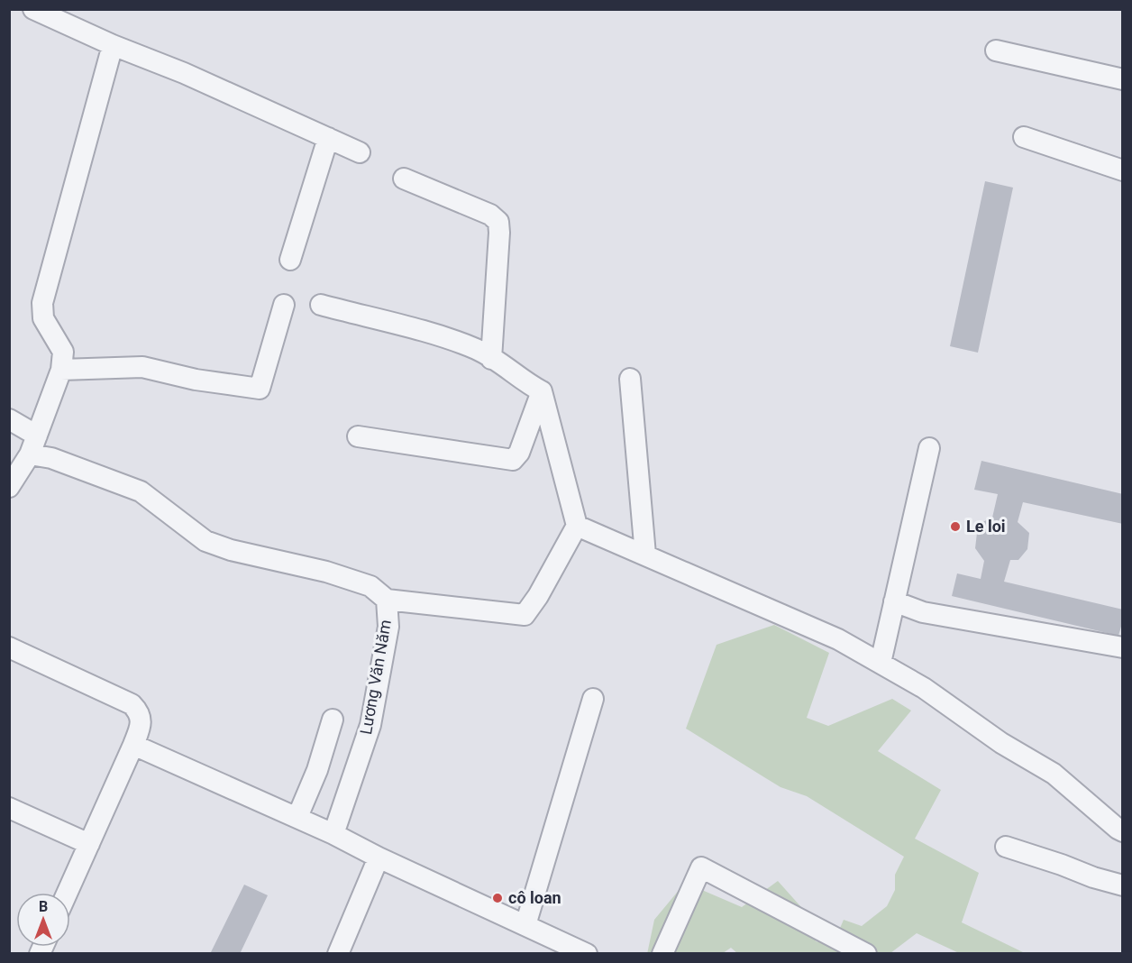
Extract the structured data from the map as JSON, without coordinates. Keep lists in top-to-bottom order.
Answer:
{
  "streets": {
    "street": ["Lương Văn Năm"]
  },
  "places": ["Le loi", "cô loan"],
  "north": "top"
}
